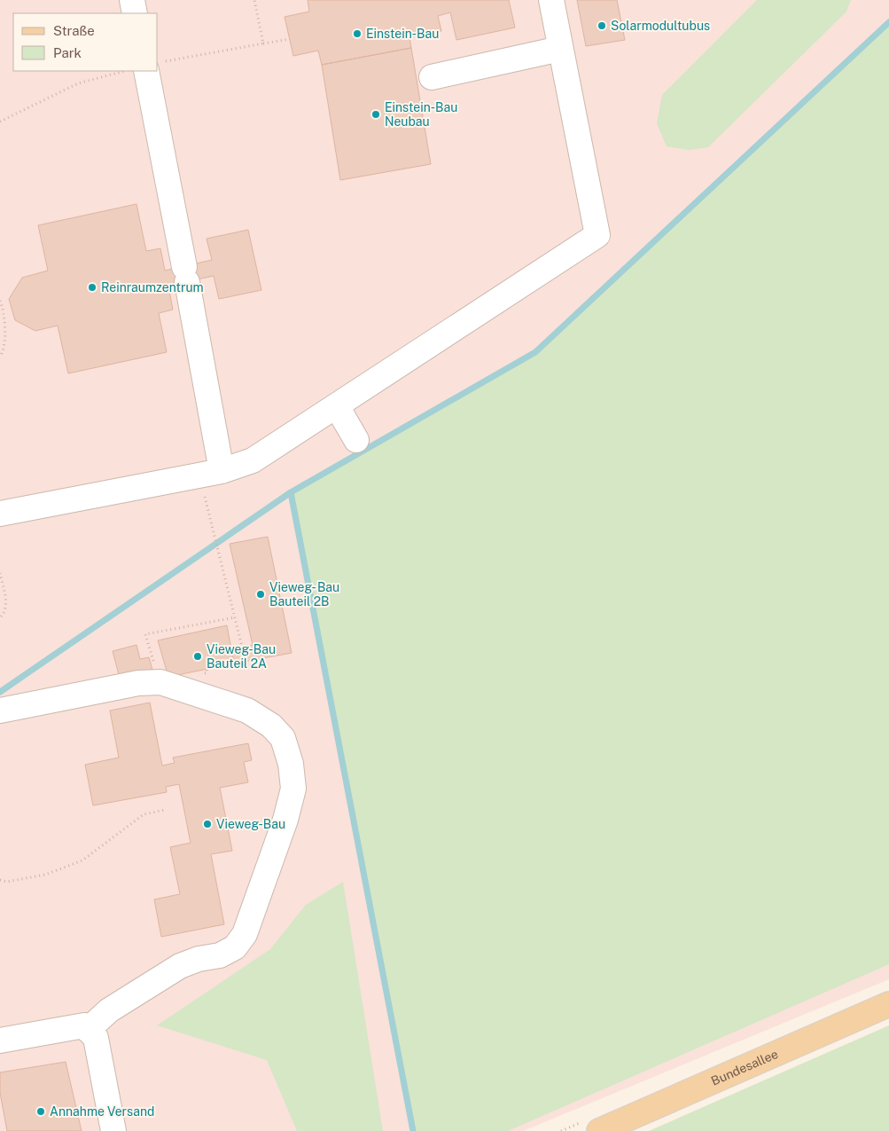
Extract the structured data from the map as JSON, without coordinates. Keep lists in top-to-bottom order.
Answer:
{
  "streets": {
    "main road": ["Bundesallee"]
  },
  "places": [
    "Solarmodultubus",
    "Einstein-Bau",
    "Einstein-Bau Neubau",
    "Reinraumzentrum",
    "Vieweg- Bau Bauteil 2B",
    "Vieweg-Bau Bauteil 2A",
    "Vieweg-Bau",
    "Annahme Versand"
  ],
  "legend": ["Straße", "Park"]
}
